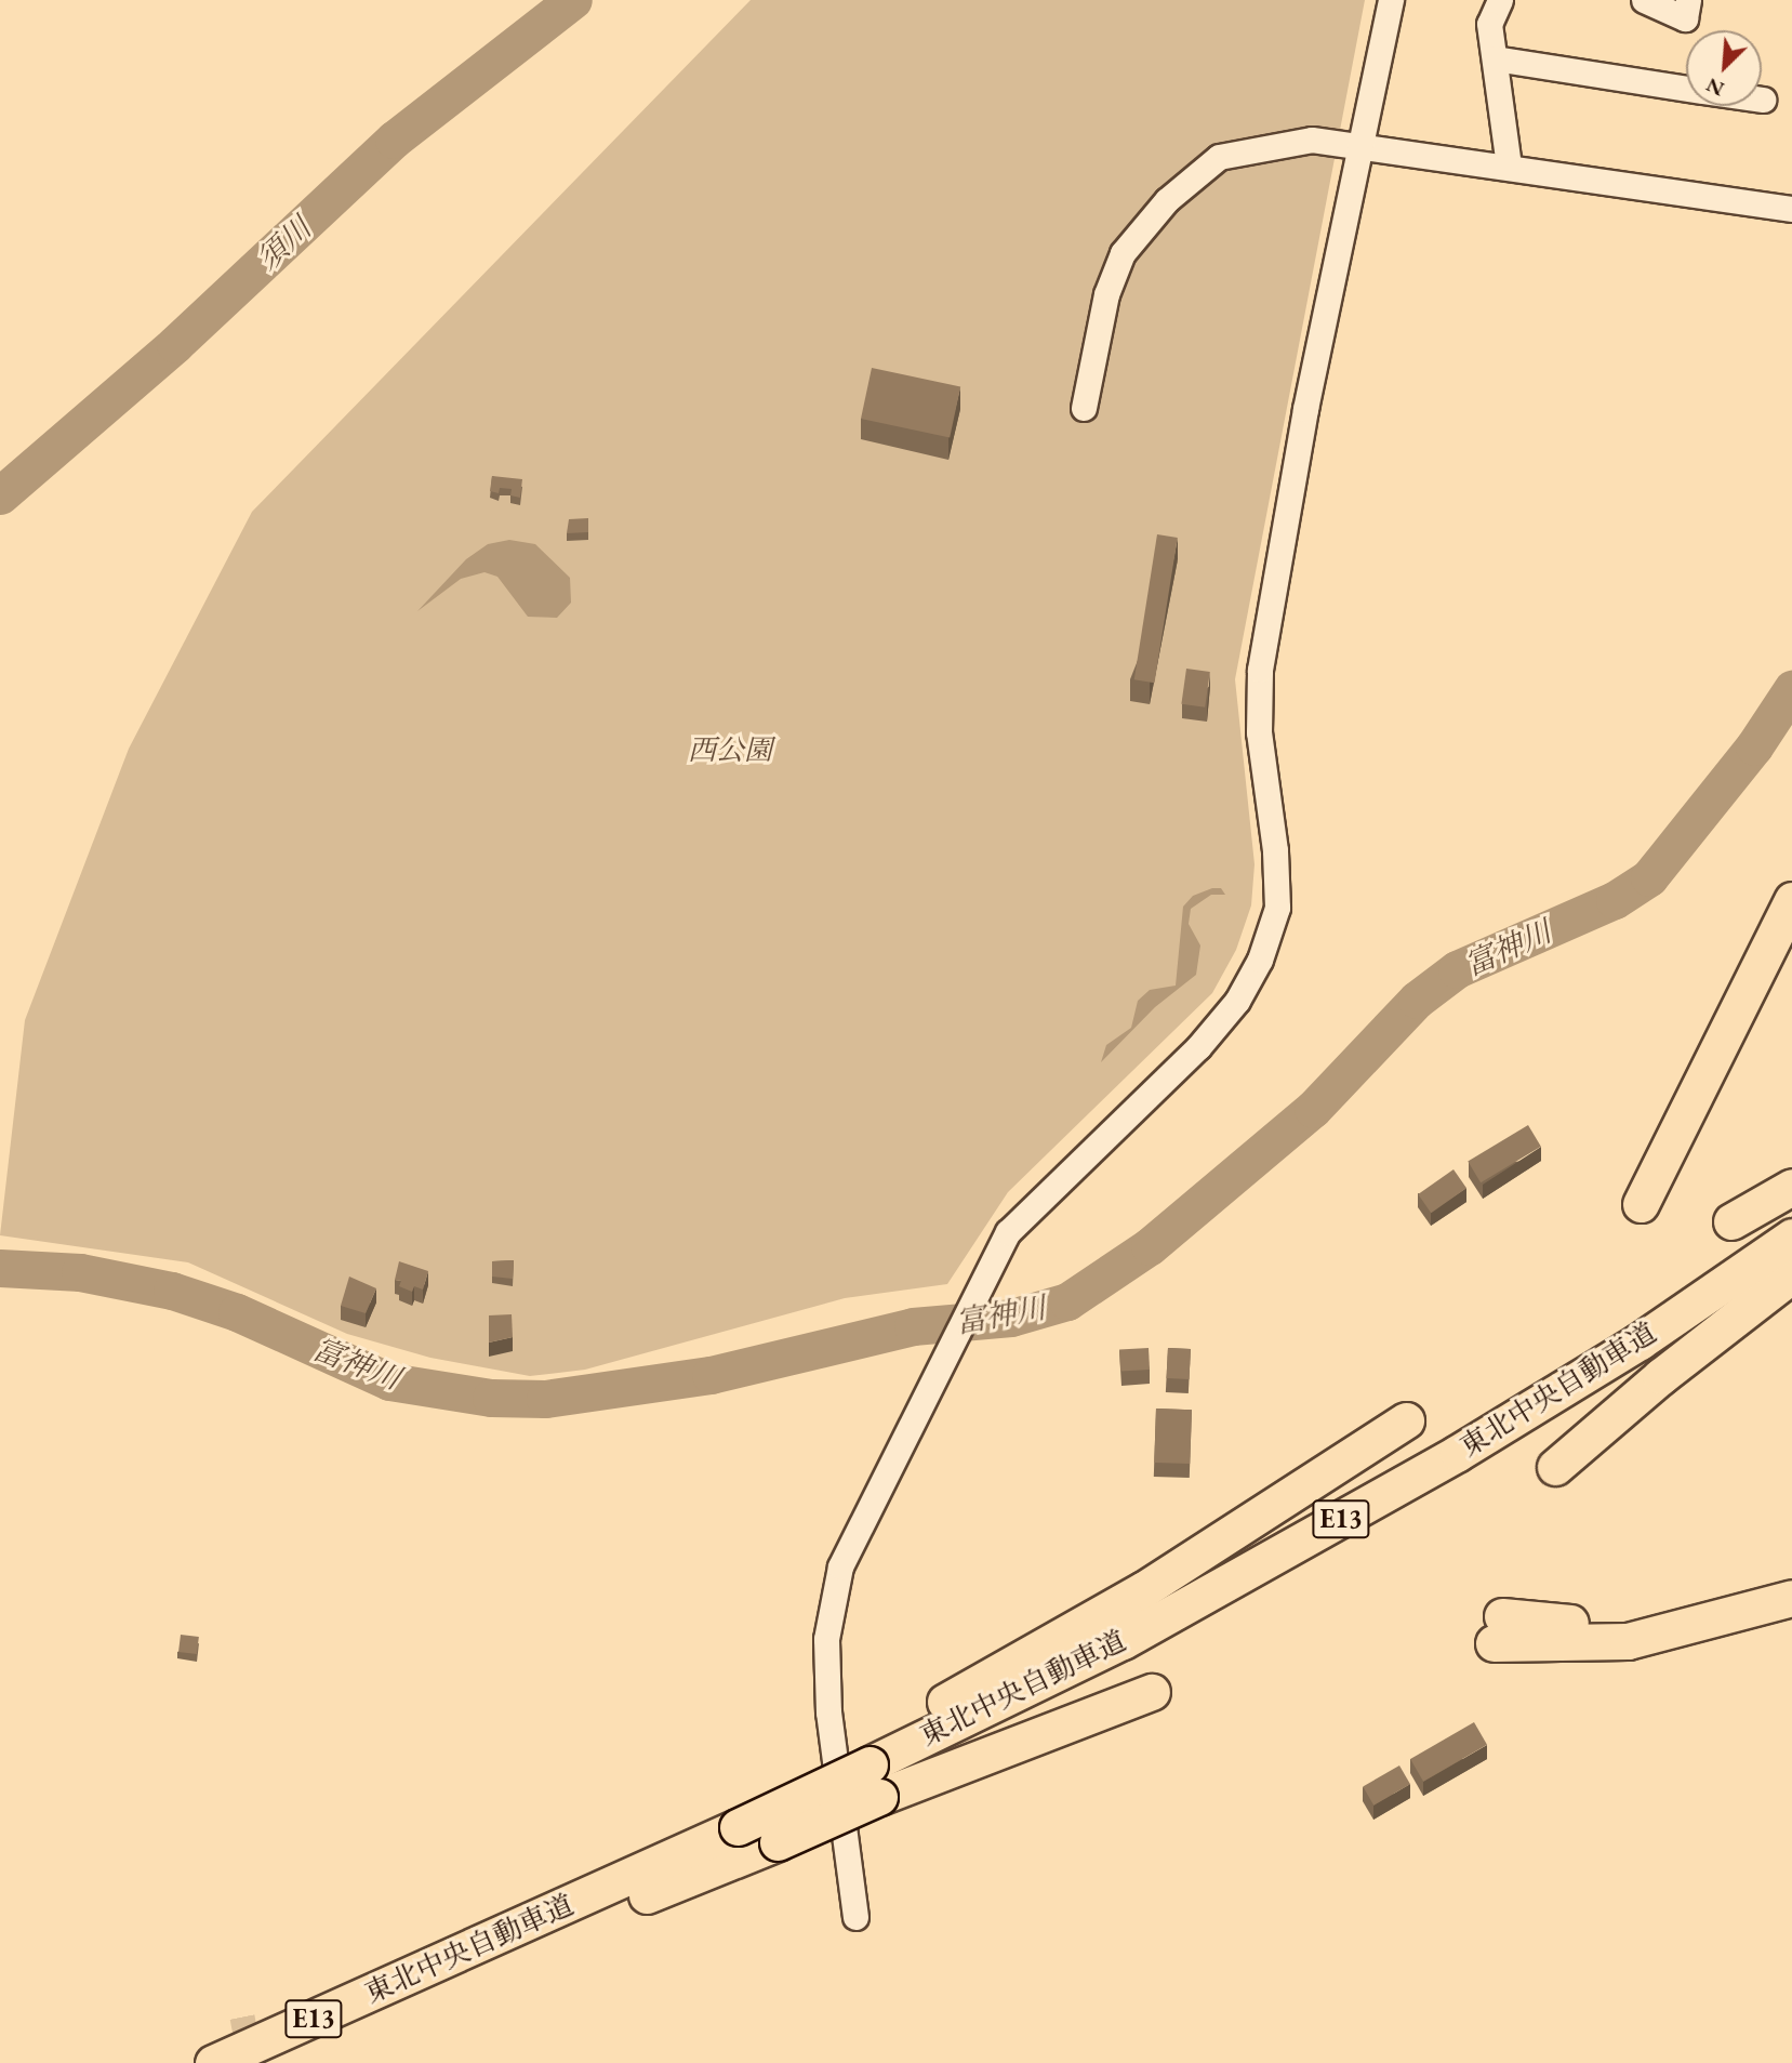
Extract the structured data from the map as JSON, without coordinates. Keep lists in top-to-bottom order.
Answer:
{
  "streets": {
    "highway": ["東北中央自動車道", "E13"]
  },
  "water": ["須川", "富神川"],
  "parks": ["西公園"],
  "north": "bottom left"
}
